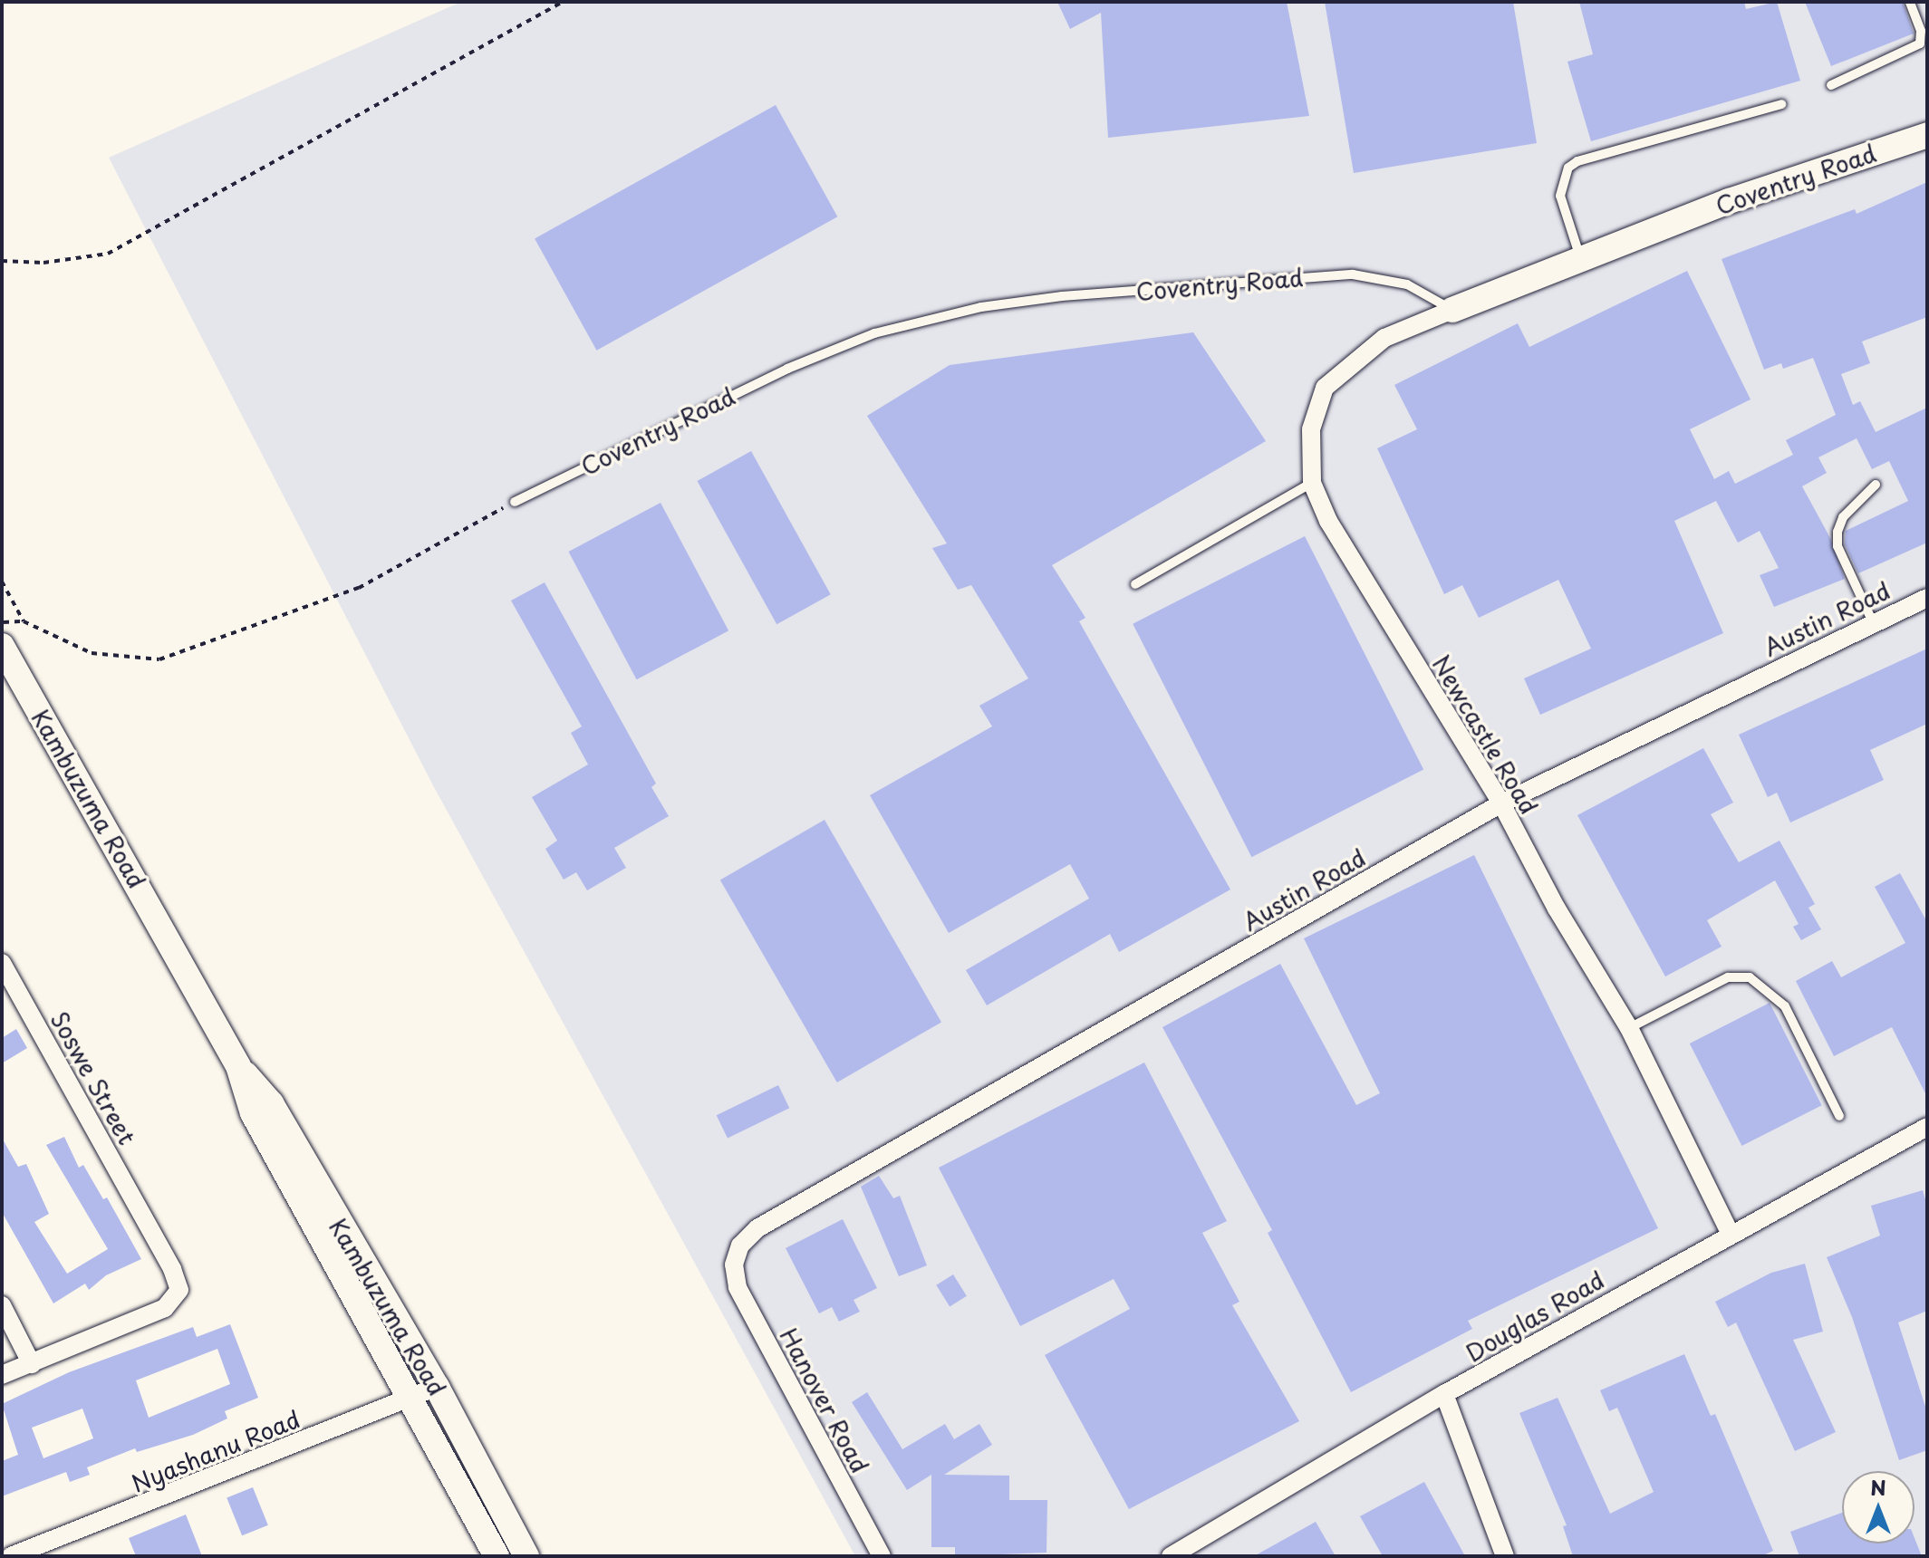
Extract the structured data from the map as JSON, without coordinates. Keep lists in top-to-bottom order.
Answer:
{
  "streets": {
    "main road": ["Coventry Road", "Kambuzuma Road"],
    "street": [
      "Austin Road",
      "Newcastle Road",
      "Soswe Street",
      "Douglas Road",
      "Hanover Road",
      "Nyashanu Road"
    ]
  },
  "crossings": [
    ["Coventry Road", "Newcastle Road"],
    ["Austin Road", "Newcastle Road"],
    ["Austin Road", "Hanover Road"],
    ["Newcastle Road", "Douglas Road"],
    ["Kambuzuma Road", "Nyashanu Road"]
  ],
  "north": "top"
}
